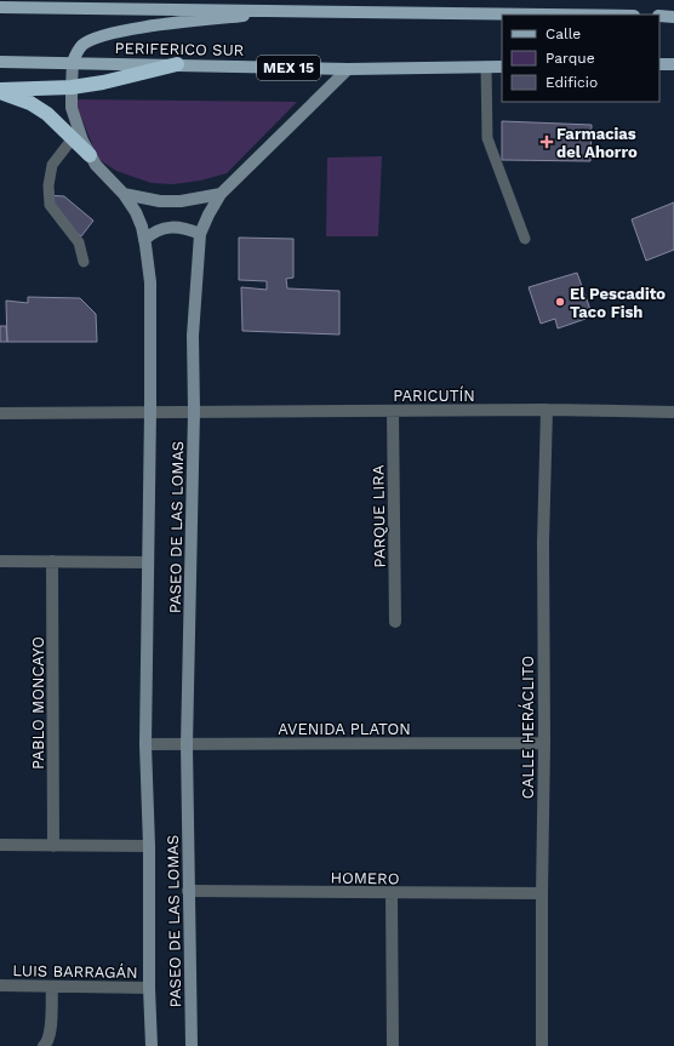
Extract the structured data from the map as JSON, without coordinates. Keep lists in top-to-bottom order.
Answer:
{
  "streets": {
    "main road": ["PERIFERICO SUR", "MEX 15"],
    "street": [
      "PARICUTÍN",
      "PARQUE LIRA",
      "PASEO DE LAS LOMAS",
      "PABLO MONCAYO",
      "CALLE HERÁCLITO",
      "AVENIDA PLATON",
      "HOMERO",
      "LUIS BARRAGÁN"
    ]
  },
  "crossings": [
    ["PERIFERICO SUR", "PASEO DE LAS LOMAS"],
    ["PARICUTÍN", "PARQUE LIRA"],
    ["PARICUTÍN", "PASEO DE LAS LOMAS"],
    ["PARICUTÍN", "CALLE HERÁCLITO"],
    ["PASEO DE LAS LOMAS", "AVENIDA PLATON"],
    ["PASEO DE LAS LOMAS", "HOMERO"],
    ["PASEO DE LAS LOMAS", "LUIS BARRAGÁN"],
    ["CALLE HERÁCLITO", "AVENIDA PLATON"],
    ["CALLE HERÁCLITO", "HOMERO"]
  ],
  "places": {
    "health": ["Farmacias del Ahorro"],
    "other": ["El Pescadito Taco Fish"]
  },
  "legend": ["Calle", "Parque", "Edificio"]
}
